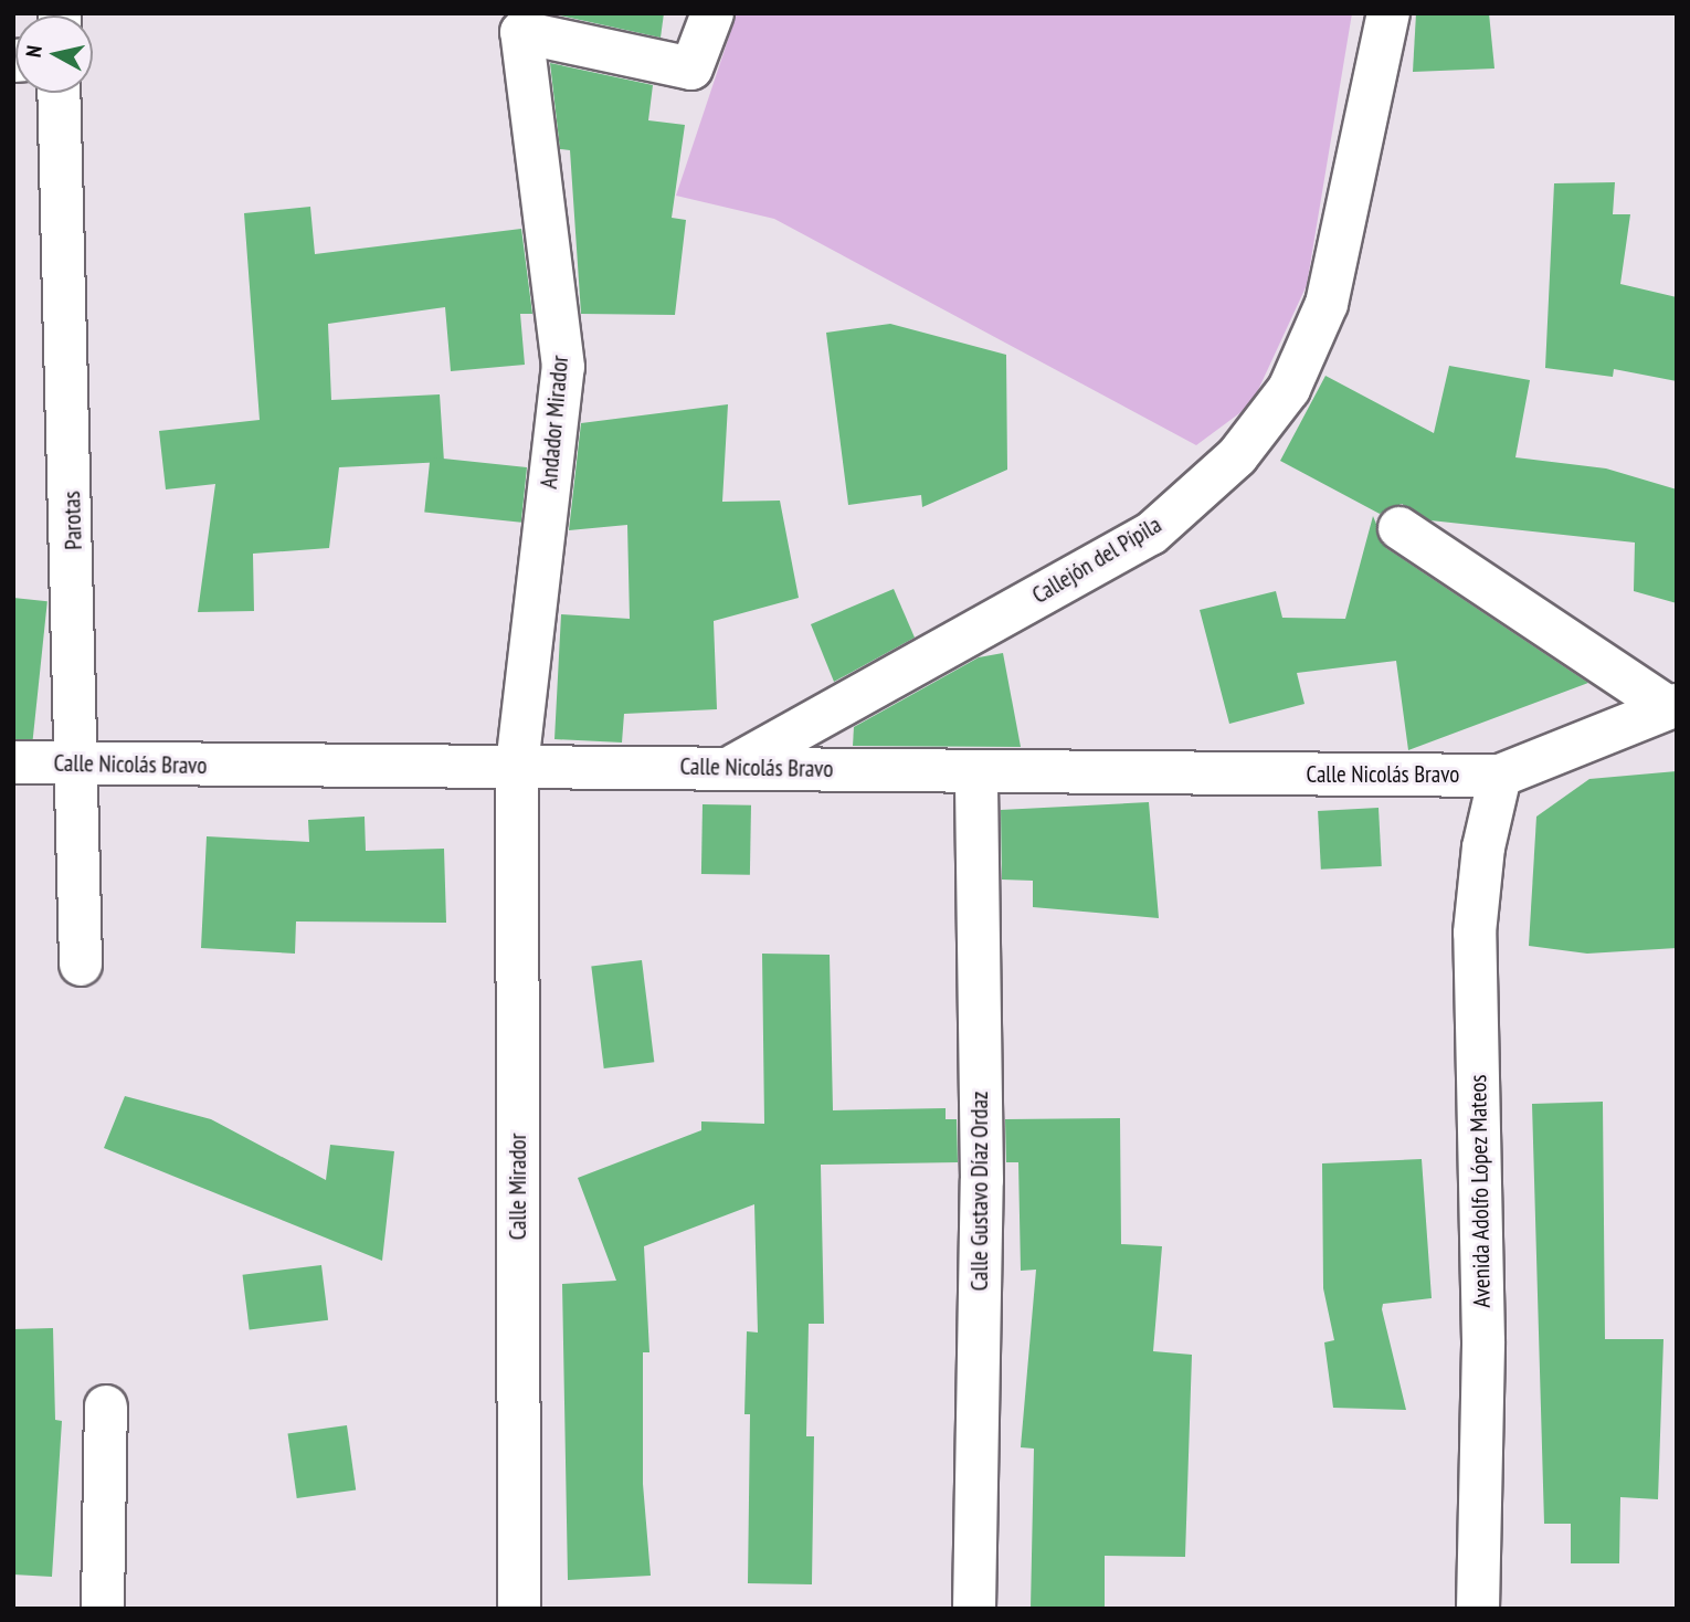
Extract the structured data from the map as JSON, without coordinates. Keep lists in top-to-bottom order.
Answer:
{
  "streets": {
    "street": [
      "Andador Mirador",
      "Parotas",
      "Callejón del Pípila",
      "Calle Nicolás Bravo",
      "Calle Mirador",
      "Calle Gustavo Díaz Ordaz",
      "Avenida Adolfo López Mateos"
    ]
  },
  "crossings": [
    ["Andador Mirador", "Calle Nicolás Bravo"],
    ["Andador Mirador", "Calle Mirador"],
    ["Parotas", "Calle Nicolás Bravo"],
    ["Callejón del Pípila", "Calle Nicolás Bravo"],
    ["Calle Nicolás Bravo", "Calle Mirador"],
    ["Calle Nicolás Bravo", "Calle Gustavo Díaz Ordaz"],
    ["Calle Nicolás Bravo", "Avenida Adolfo López Mateos"]
  ],
  "north": "left"
}
